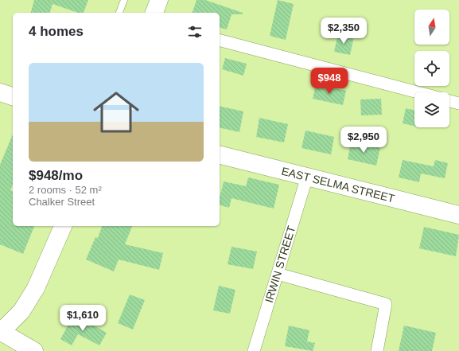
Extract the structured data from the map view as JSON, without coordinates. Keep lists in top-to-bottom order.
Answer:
{
  "streets": {
    "street": ["EAST SELMA STREET", "IRWIN STREET"]
  },
  "crossings": [
    ["EAST SELMA STREET", "IRWIN STREET"]
  ],
  "north": "top",
  "page": {
    "heading": "4 homes",
    "price": [
      "$2,350",
      "$948",
      "$2,950",
      "$1,610"
    ],
    "list": [
      {
        "name": "$948/mo",
        "note": "2 rooms · 52 m² · Chalker Street"
      }
    ]
  }
}
